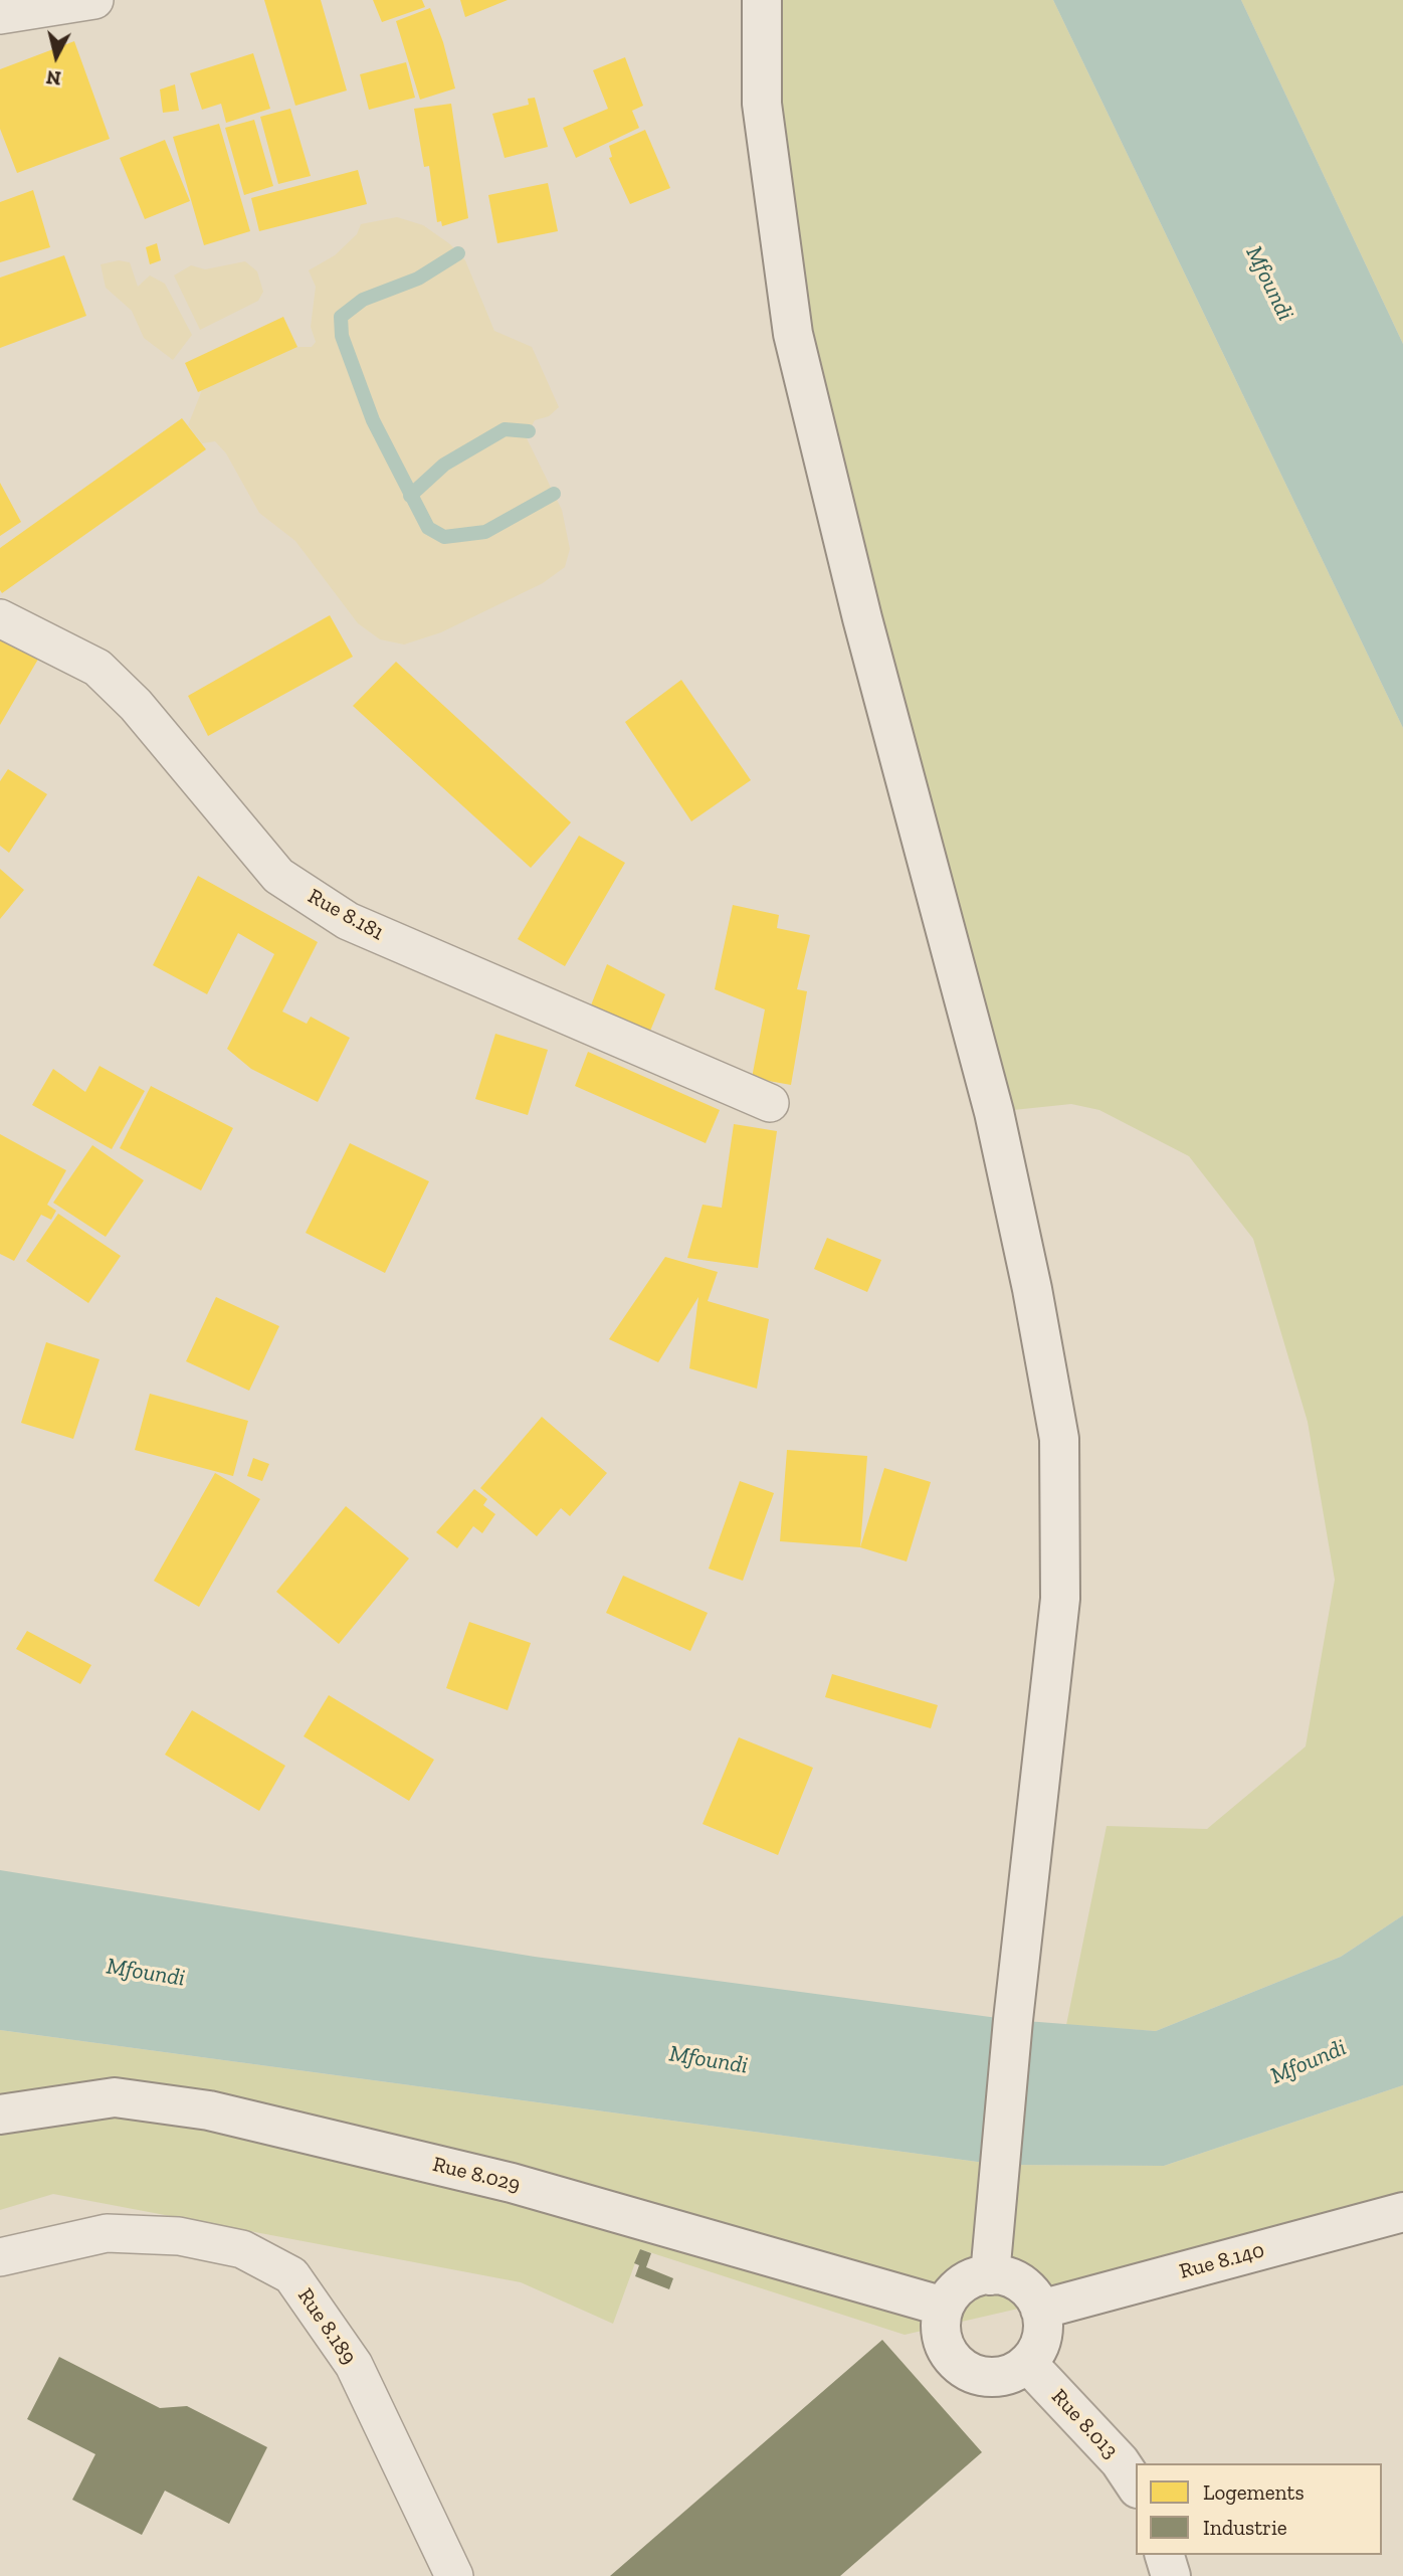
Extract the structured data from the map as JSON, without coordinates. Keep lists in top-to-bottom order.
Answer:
{
  "streets": {
    "main road": ["Rue 8.029", "Rue 8.140", "Rue 8.013"],
    "street": ["Rue 8.181", "Rue 8.189"]
  },
  "crossings": [
    ["Rue 8.029", "Rue 8.140"],
    ["Rue 8.029", "Rue 8.013"],
    ["Rue 8.140", "Rue 8.013"]
  ],
  "water": ["Mfoundi"],
  "legend": ["Logements", "Industrie"],
  "north": "bottom"
}
